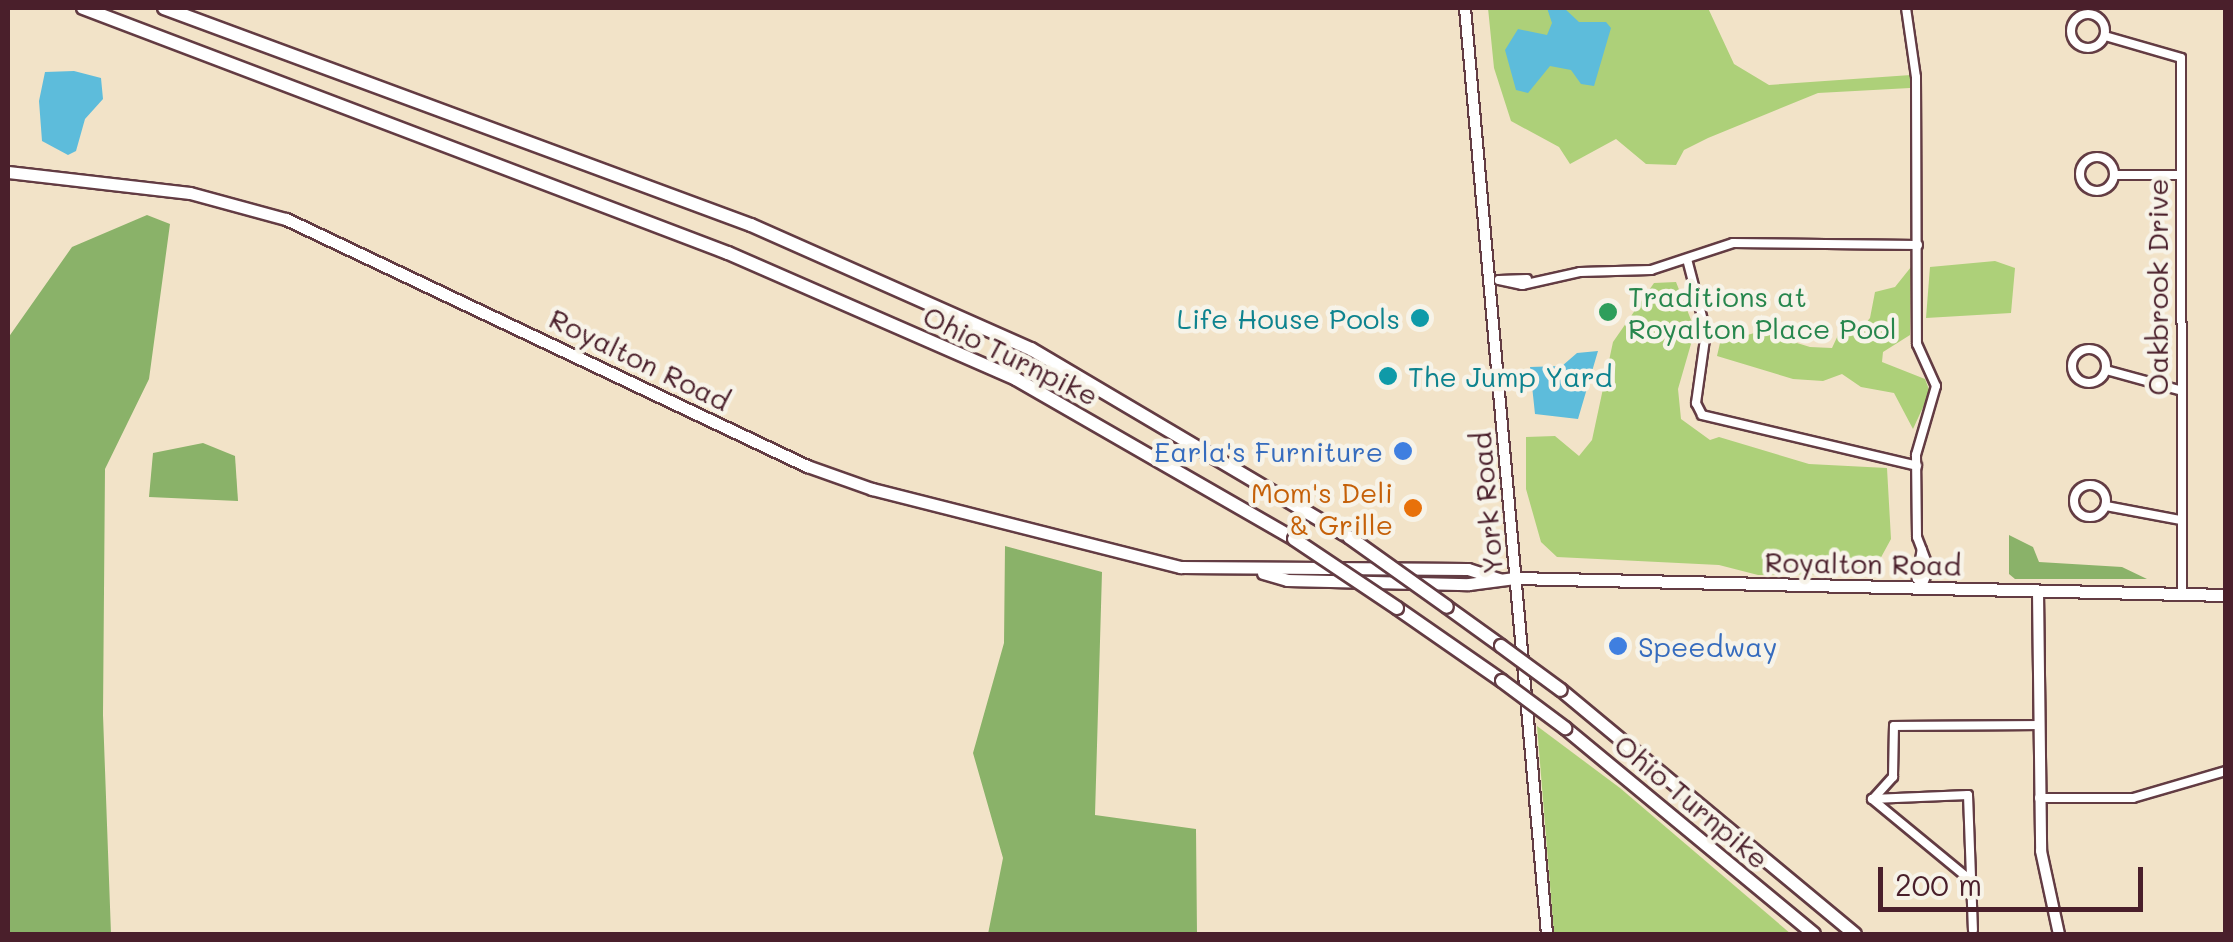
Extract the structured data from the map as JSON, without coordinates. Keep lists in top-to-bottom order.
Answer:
{
  "streets": {
    "highway": ["Ohio Turnpike"],
    "main road": ["Royalton Road"],
    "street": ["Oakbrook Drive", "York Road"]
  },
  "crossings": [
    ["Oakbrook Drive", "Royalton Road"],
    ["Royalton Road", "York Road"]
  ],
  "places": [
    "Traditions at Royalton Place Pool",
    "Life House Pools",
    "The Jump Yard",
    "Earla's Furniture",
    "Mom's Deli & Grille",
    "Speedway"
  ],
  "scale_bar": "200 m"
}
